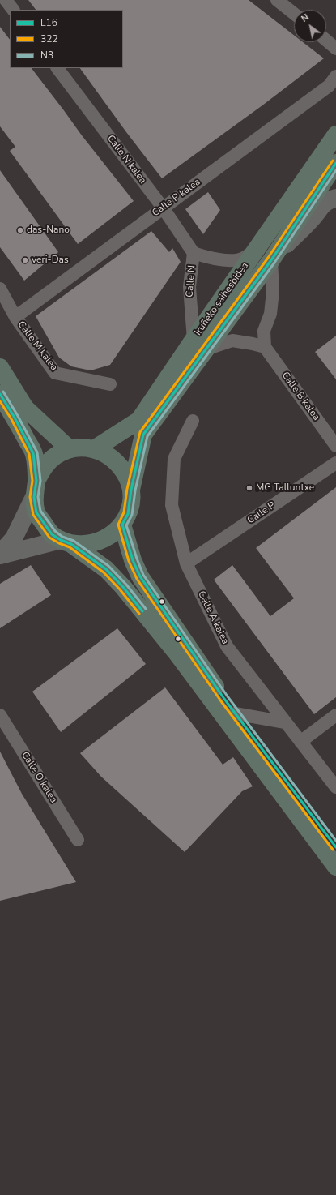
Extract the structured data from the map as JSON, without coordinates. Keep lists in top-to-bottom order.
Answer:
{
  "streets": {
    "highway": ["Iruñeko saihesbidea"],
    "street": [
      "Calle N kalea",
      "Calle P kalea",
      "Calle N",
      "Calle M kalea",
      "Calle B kalea",
      "Calle P",
      "Calle A kalea",
      "Calle O kalea"
    ]
  },
  "crossings": [
    ["Calle N kalea", "Calle P kalea"],
    ["Calle N kalea", "Calle N"],
    ["Calle P kalea", "Calle M kalea"],
    ["Calle N", "Iruñeko saihesbidea"],
    ["Calle P", "Calle A kalea"]
  ],
  "places": ["das-Nano", "veri-Das", "MG Talluntxe"],
  "lines": ["transit line 322", "transit line L16", "transit line N3"],
  "legend": ["L16", "322", "N3"],
  "north": "top left"
}
